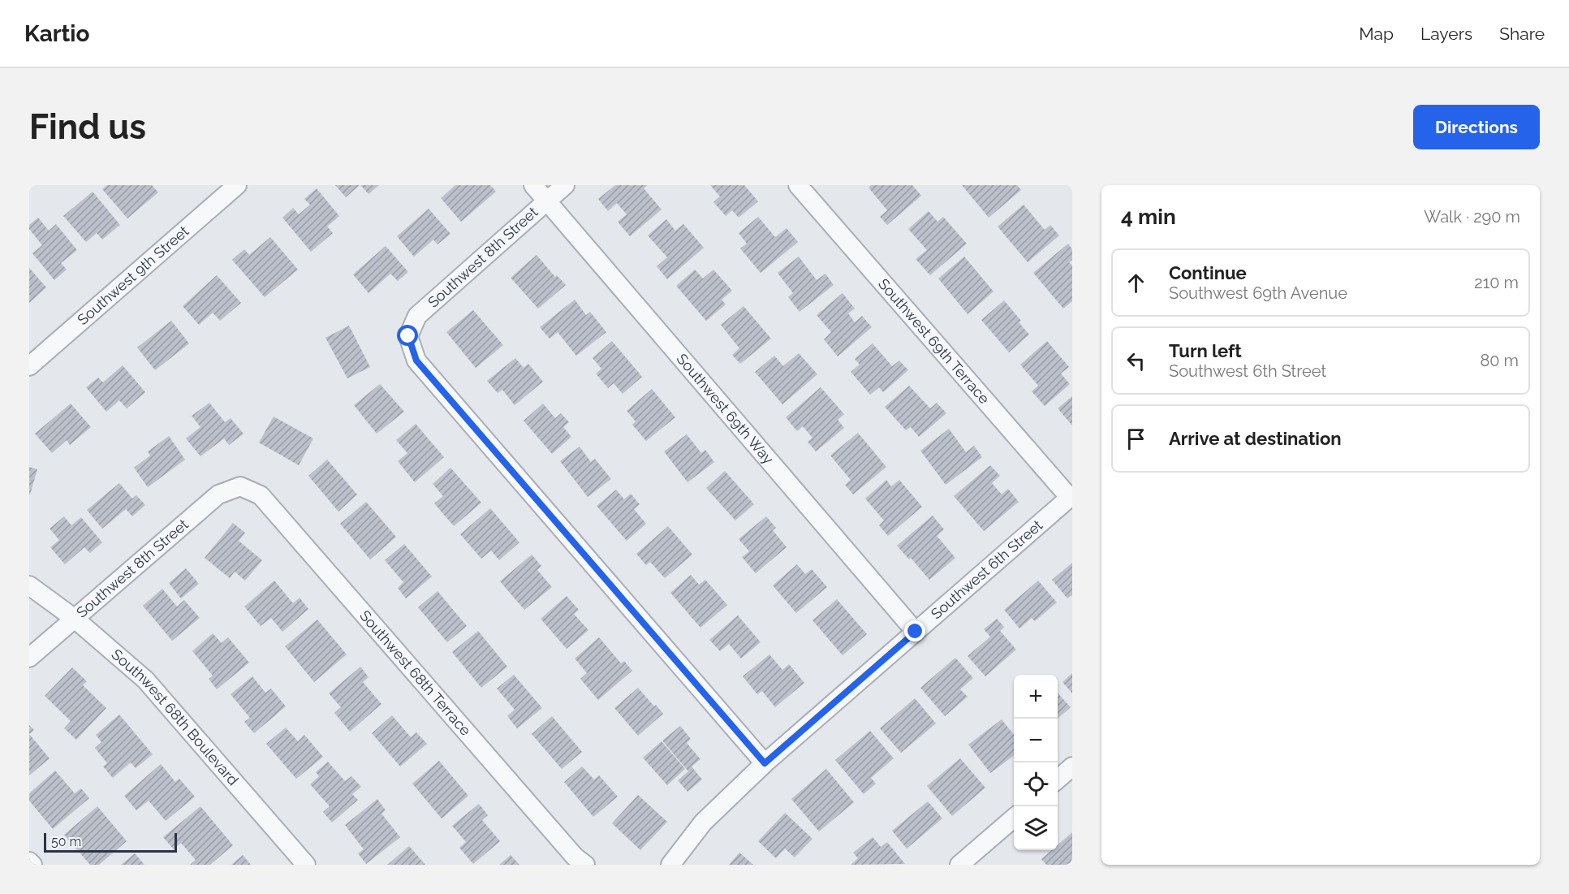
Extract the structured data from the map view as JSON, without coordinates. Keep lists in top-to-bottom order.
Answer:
{
  "streets": {
    "street": [
      "Southwest 8th Street",
      "Southwest 9th Street",
      "Southwest 69th Terrace",
      "Southwest 69th Way",
      "Southwest 6th Street",
      "Southwest 68th Terrace",
      "Southwest 68th Boulevard"
    ]
  },
  "crossings": [
    ["Southwest 8th Street", "Southwest 69th Way"],
    ["Southwest 8th Street", "Southwest 6th Street"],
    ["Southwest 8th Street", "Southwest 68th Terrace"],
    ["Southwest 8th Street", "Southwest 68th Boulevard"],
    ["Southwest 69th Terrace", "Southwest 6th Street"],
    ["Southwest 69th Way", "Southwest 6th Street"]
  ],
  "scale_bar": "50 m",
  "page": {
    "header": "Kartio",
    "nav": ["Map", "Layers", "Share"],
    "buttons": "Directions",
    "title": "Find us",
    "heading": ["4 min", "Walk · 290 m"],
    "list": [
      ["Continue", "Southwest 69th Avenue", "210 m"],
      ["Turn left", "Southwest 6th Street", "80 m"],
      "Arrive at destination"
    ],
    "map_buttons": ["+", "−"],
    "scale": "50 m"
  }
}
